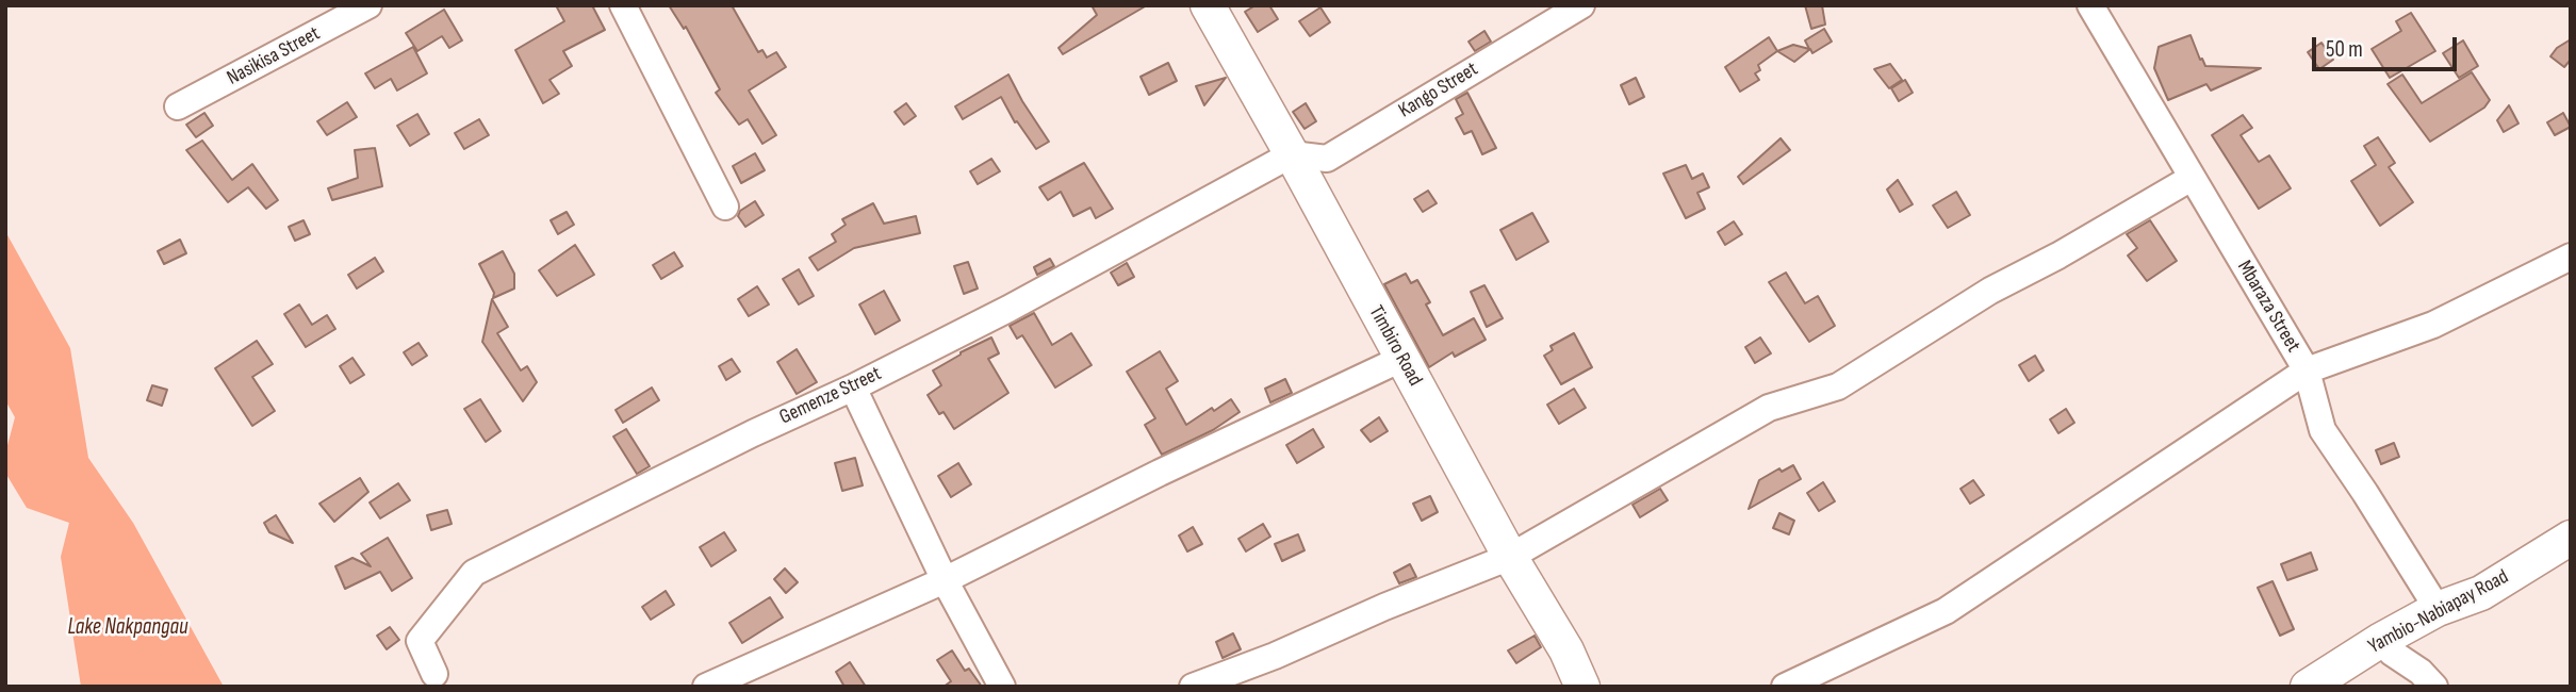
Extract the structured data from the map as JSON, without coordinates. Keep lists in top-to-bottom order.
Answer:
{
  "streets": {
    "main road": ["Timbiro Road", "Yambio-Nabiapay Road"],
    "street": [
      "Nasikisa Street",
      "Kango Street",
      "Mbaraza Street",
      "Gemenze Street"
    ]
  },
  "crossings": [
    ["Kango Street", "Timbiro Road"],
    ["Kango Street", "Gemenze Street"],
    ["Mbaraza Street", "Yambio-Nabiapay Road"],
    ["Timbiro Road", "Gemenze Street"]
  ],
  "water": ["Lake Nakpangau"],
  "scale_bar": "50 m"
}
